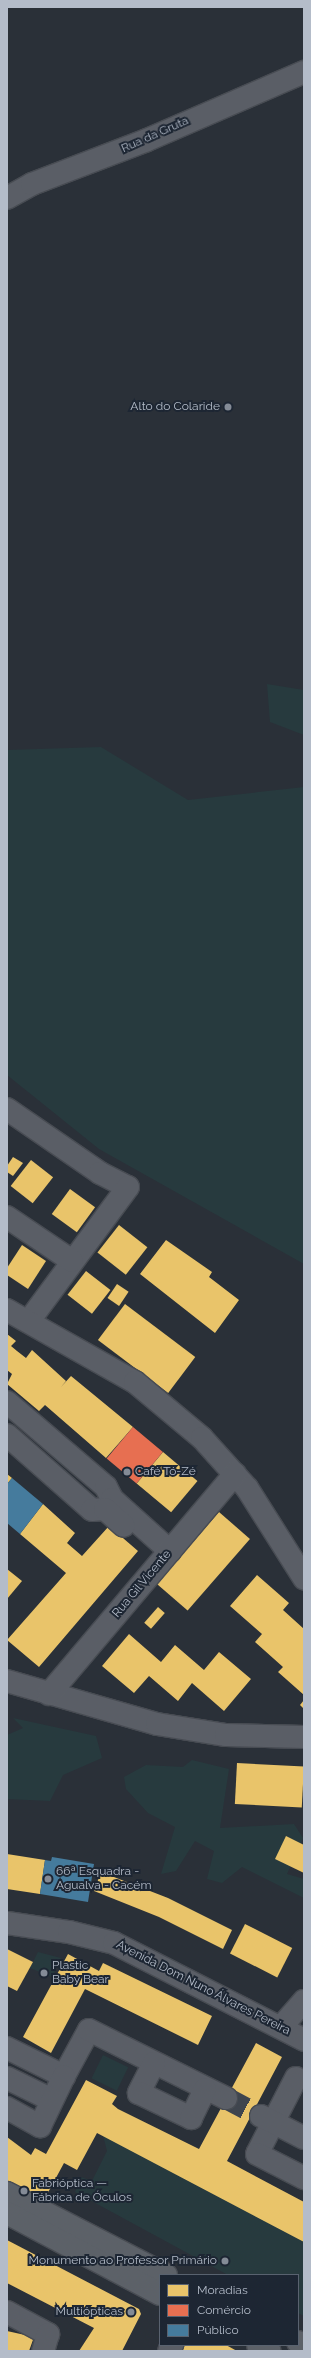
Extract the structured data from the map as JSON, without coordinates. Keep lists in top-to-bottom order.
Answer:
{
  "streets": {
    "street": ["Rua da Gruta", "Rua Gil Vicente", "Avenida Dom Nuno Álvares Pereira"]
  },
  "places": [
    "Alto do Colaride",
    "Café Tó-Zé",
    "66ª Esquadra - Agualva - Cacém",
    "Plastic Baby Bear",
    "Fabrióptica — Fábrica de Óculos",
    "Monumento ao Professor Primário",
    "Multiópticas"
  ],
  "legend": ["Moradias", "Comércio", "Público"]
}
